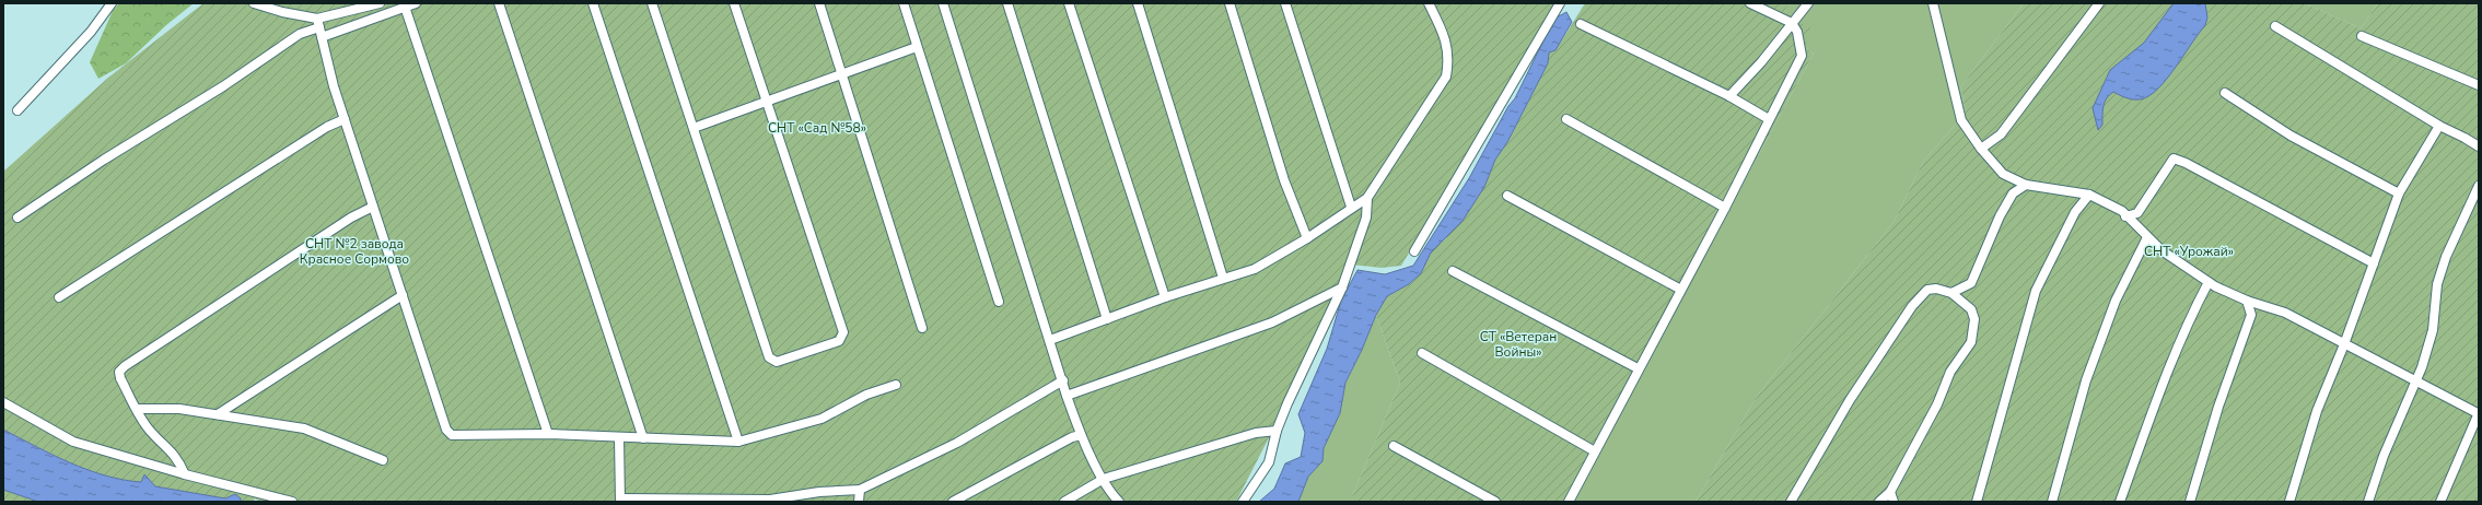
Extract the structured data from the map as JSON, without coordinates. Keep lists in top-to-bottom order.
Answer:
{
  "parks": [
    "СНТ «Сад №58»",
    "СНТ №2 завода Красное Сормово",
    "СНТ «Урожай»",
    "СТ «Ветеран Войны»"
  ]
}
